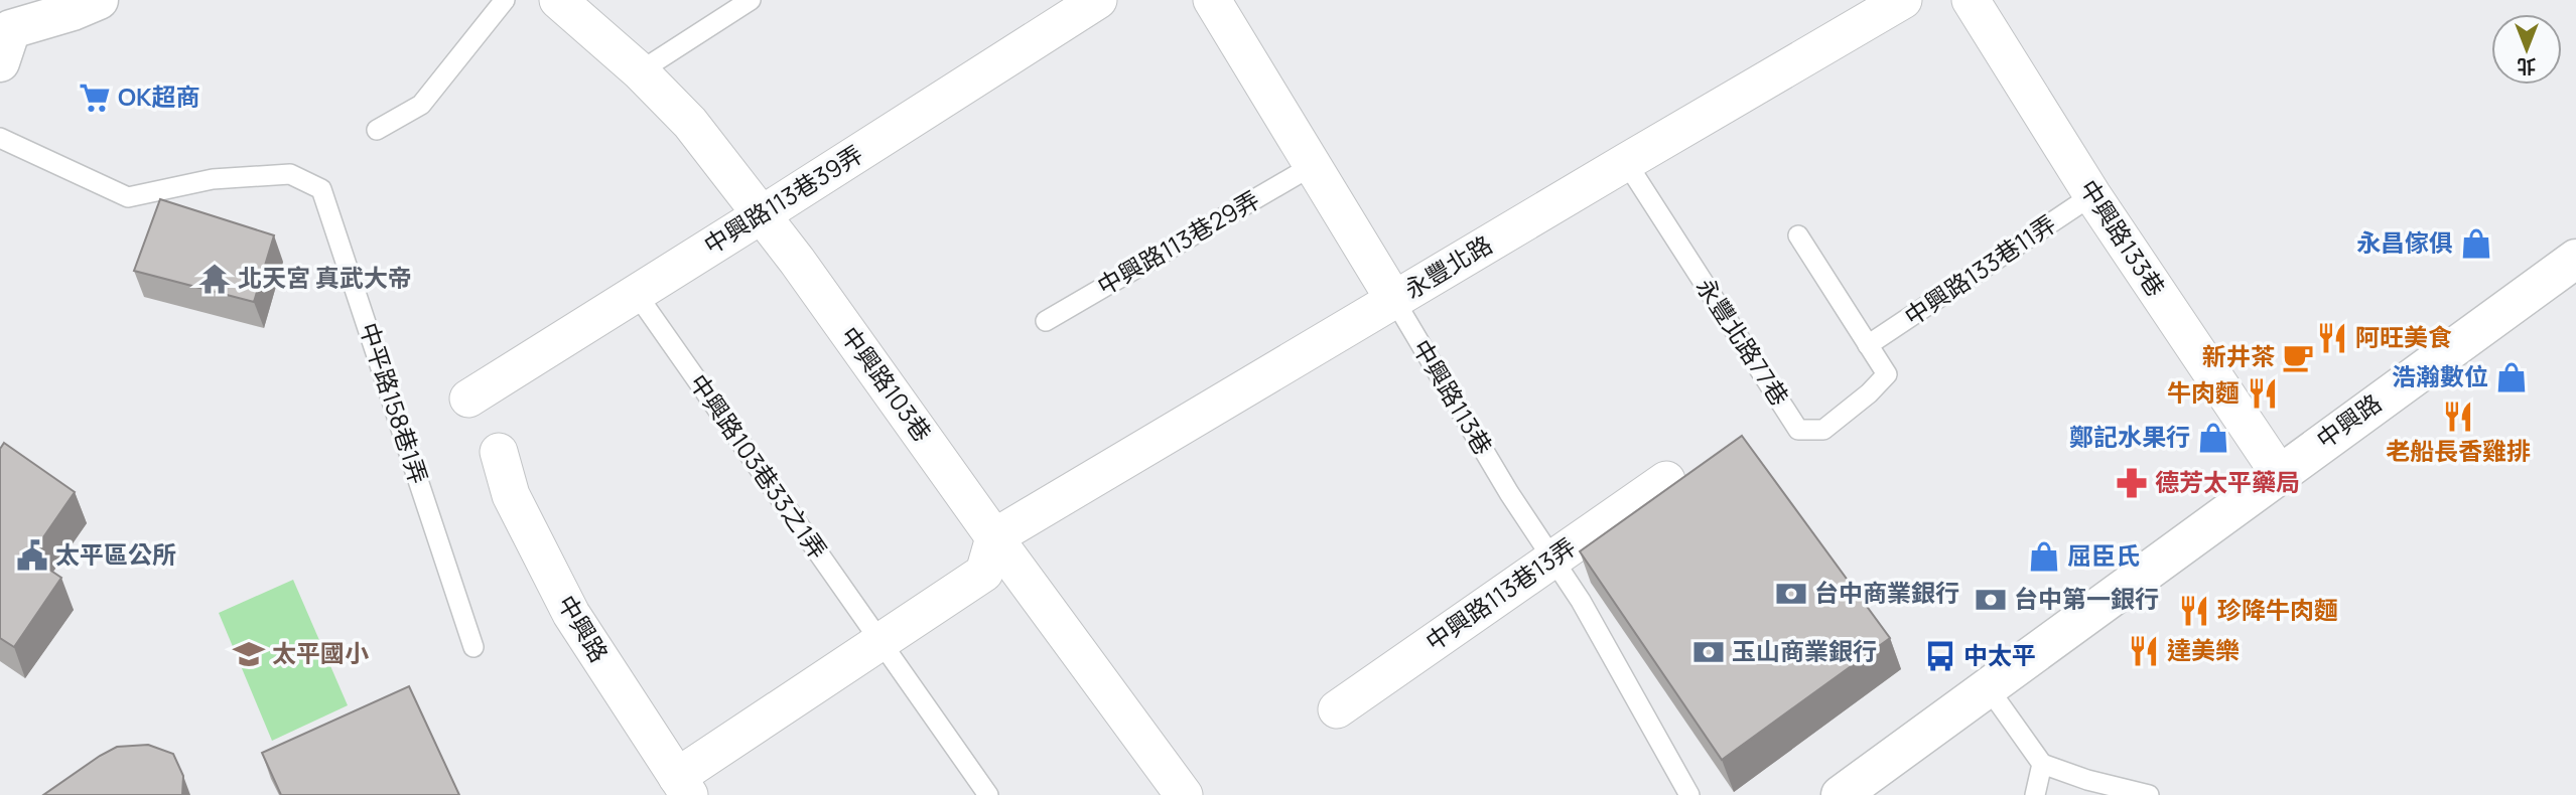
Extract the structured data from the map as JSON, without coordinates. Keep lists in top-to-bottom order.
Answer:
{
  "streets": {
    "main road": ["中興路"],
    "street": [
      "中興路113巷39弄",
      "中興路133巷",
      "永豐北路",
      "中興路103巷",
      "中興路113巷",
      "中興路113巷13弄"
    ],
    "lane": [
      "中興路113巷29弄",
      "中興路133巷11弄",
      "永豐北路77巷",
      "中平路158巷1弄",
      "中興路103巷33之1弄"
    ]
  },
  "crossings": [
    ["中興路113巷39弄", "中興路103巷"],
    ["中興路113巷39弄", "中興路103巷33之1弄"],
    ["中興路133巷", "中興路133巷11弄"],
    ["中興路133巷", "中興路"],
    ["中興路113巷29弄", "中興路113巷"],
    ["永豐北路", "永豐北路77巷"],
    ["永豐北路", "中興路103巷"],
    ["永豐北路", "中興路113巷"],
    ["中興路133巷11弄", "永豐北路77巷"],
    ["中興路113巷", "中興路113巷13弄"]
  ],
  "places": {
    "supermarket": ["OK超商"],
    "shop": [
      "永昌傢俱",
      "浩瀚數位",
      "鄭記水果行",
      "屈臣氏"
    ],
    "temple": ["北天宮 真武大帝"],
    "restaurant": [
      "阿旺美食",
      "牛肉麵",
      "老船長香雞排",
      "珍降牛肉麵",
      "達美樂"
    ],
    "cafe": ["新井茶"],
    "pharmacy": ["德芳太平藥局"],
    "public building": ["太平區公所"],
    "bank": ["台中商業銀行", "台中第一銀行", "玉山商業銀行"],
    "school or university": ["太平國小"],
    "bus stop": ["中太平"]
  },
  "north": "bottom"
}
